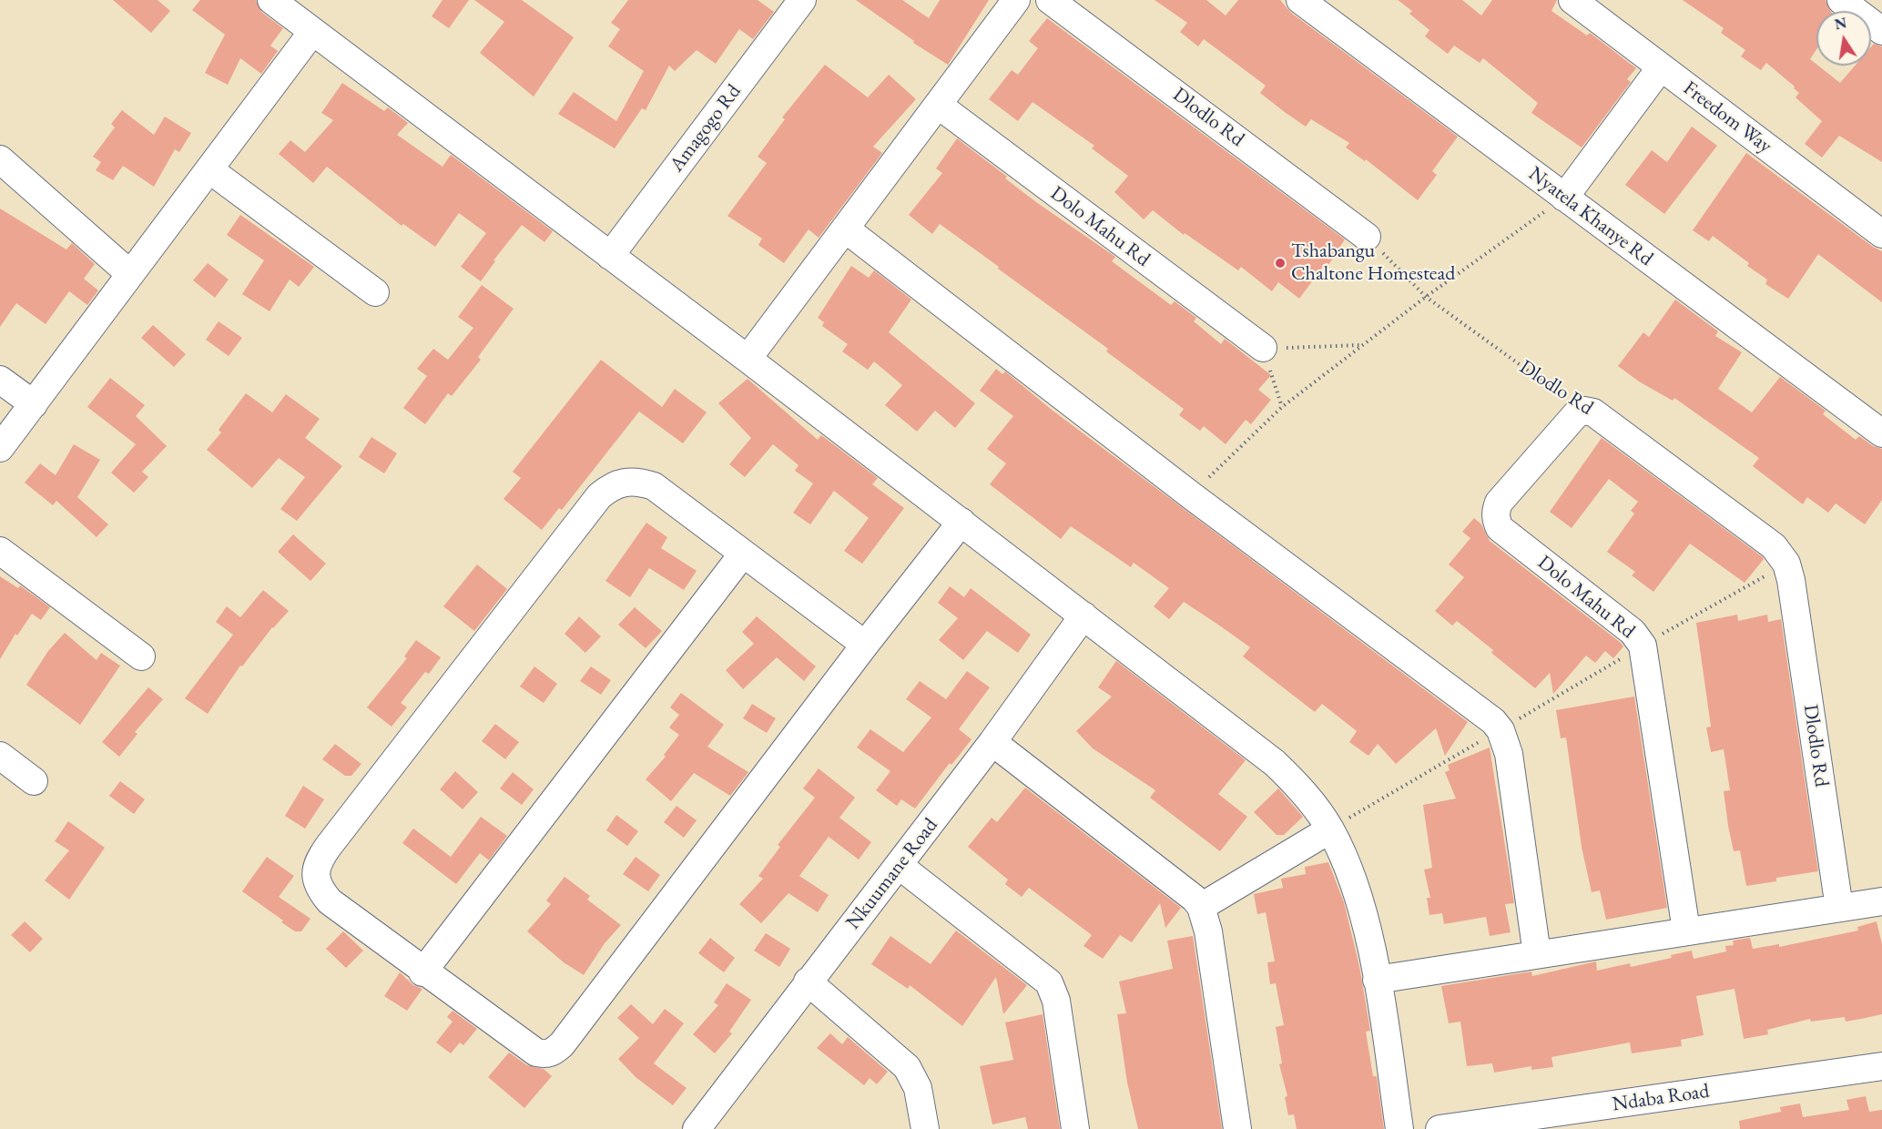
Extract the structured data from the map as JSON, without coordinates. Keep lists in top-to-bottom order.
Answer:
{
  "streets": {
    "street": [
      "Dlodlo Rd",
      "Freedom Way",
      "Amagogo Rd",
      "Nyatela Khanye Rd",
      "Dolo Mahu Rd",
      "Nkuumane Road",
      "Ndaba Road"
    ]
  },
  "crossings": [
    ["Dlodlo Rd", "Dolo Mahu Rd"]
  ],
  "places": ["Tshabangu Chaltone Homestead"],
  "north": "top"
}
